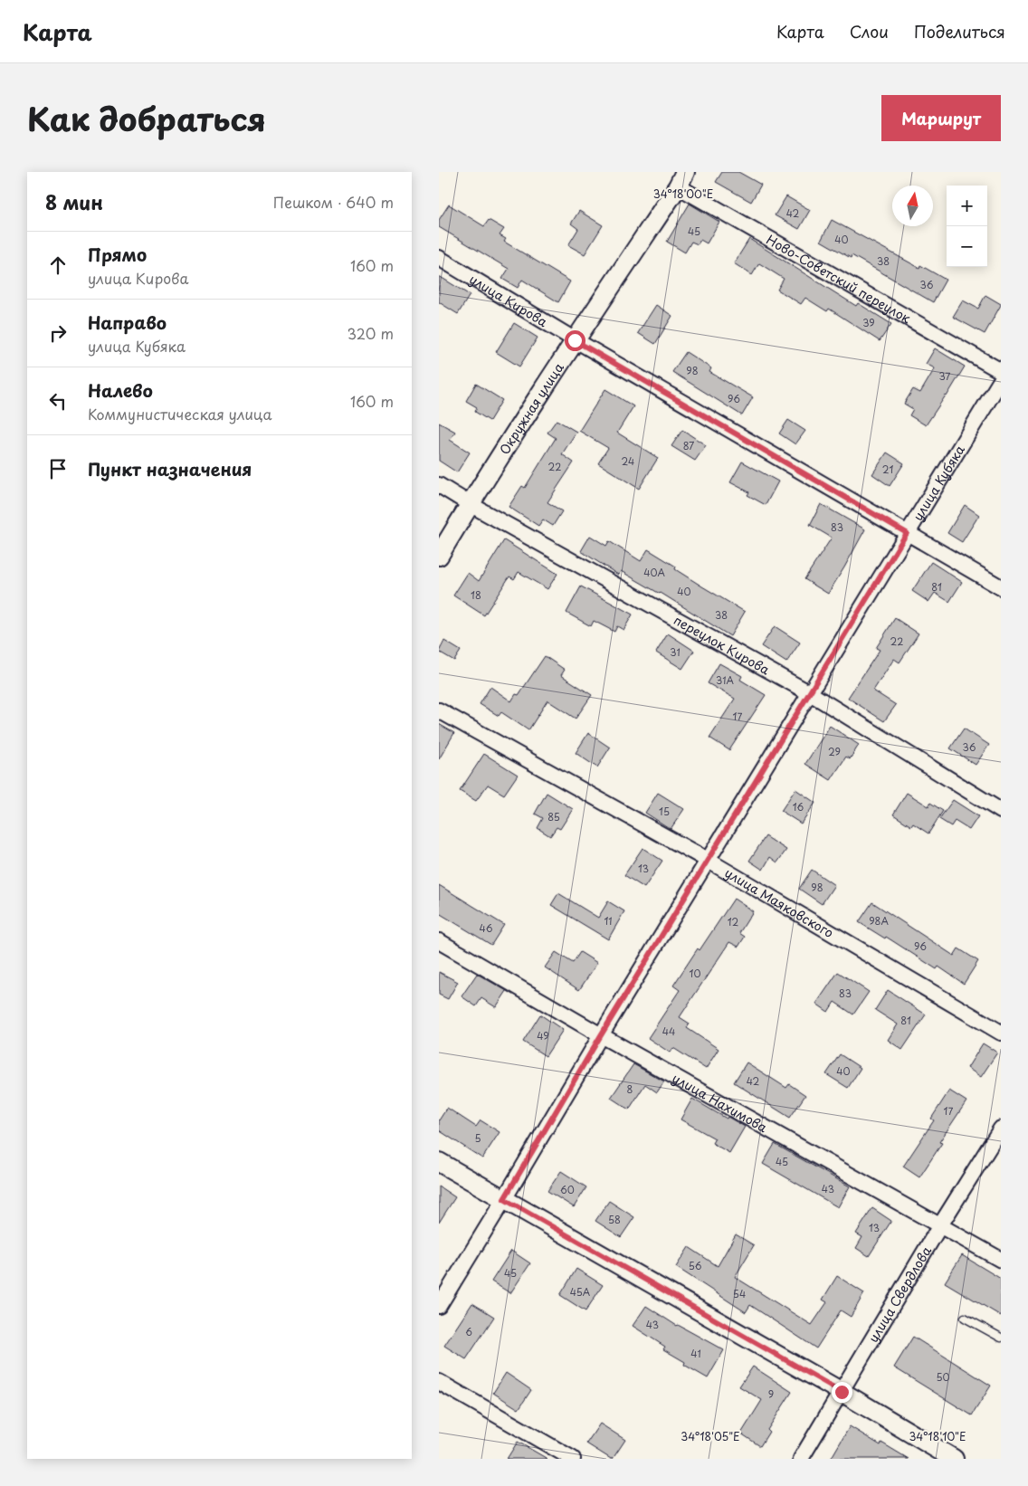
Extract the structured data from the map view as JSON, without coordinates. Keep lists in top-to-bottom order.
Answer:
{
  "streets": {
    "street": [
      "Ново-Советский переулок",
      "улица Кирова",
      "Окружная улица",
      "улица Кубяка",
      "переулок Кирова",
      "улица Маяковского",
      "улица Нахимова",
      "улица Свердлова"
    ]
  },
  "crossings": [
    ["Ново-Советский переулок", "Окружная улица"],
    ["улица Кирова", "Окружная улица"],
    ["улица Кирова", "улица Кубяка"],
    ["Окружная улица", "переулок Кирова"],
    ["улица Кубяка", "переулок Кирова"],
    ["улица Кубяка", "улица Маяковского"],
    ["улица Кубяка", "улица Нахимова"],
    ["улица Нахимова", "улица Свердлова"]
  ],
  "house_numbers": [
    "42",
    "45",
    "40",
    "38",
    "36",
    "39",
    "98",
    "37",
    "96",
    "87",
    "24",
    "22",
    "21",
    "83",
    "40А",
    "81",
    "40",
    "18",
    "38",
    "22",
    "31",
    "31А",
    "17",
    "36",
    "29",
    "16",
    "15",
    "85",
    "13",
    "98",
    "11",
    "98А",
    "12",
    "46",
    "96",
    "10",
    "83",
    "81",
    "44",
    "49",
    "40",
    "42",
    "8",
    "17",
    "5",
    "45",
    "43",
    "60",
    "58",
    "13",
    "56",
    "45",
    "45А",
    "54",
    "43",
    "6",
    "41",
    "50",
    "9"
  ],
  "north": "top",
  "page": {
    "header": "Карта",
    "nav": ["Карта", "Слои", "Поделиться"],
    "title": "Как добраться",
    "buttons": "Маршрут",
    "heading": ["8 мин", "Пешком · 640 m"],
    "map_buttons": ["+", "−"],
    "list": [
      ["Прямо", "улица Кирова", "160 m"],
      ["Направо", "улица Кубяка", "320 m"],
      ["Налево", "Коммунистическая улица", "160 m"],
      "Пункт назначения"
    ]
  },
  "coordinates": ["34°18'00\"E", "34°18'05\"E", "34°18'10\"E"]
}
